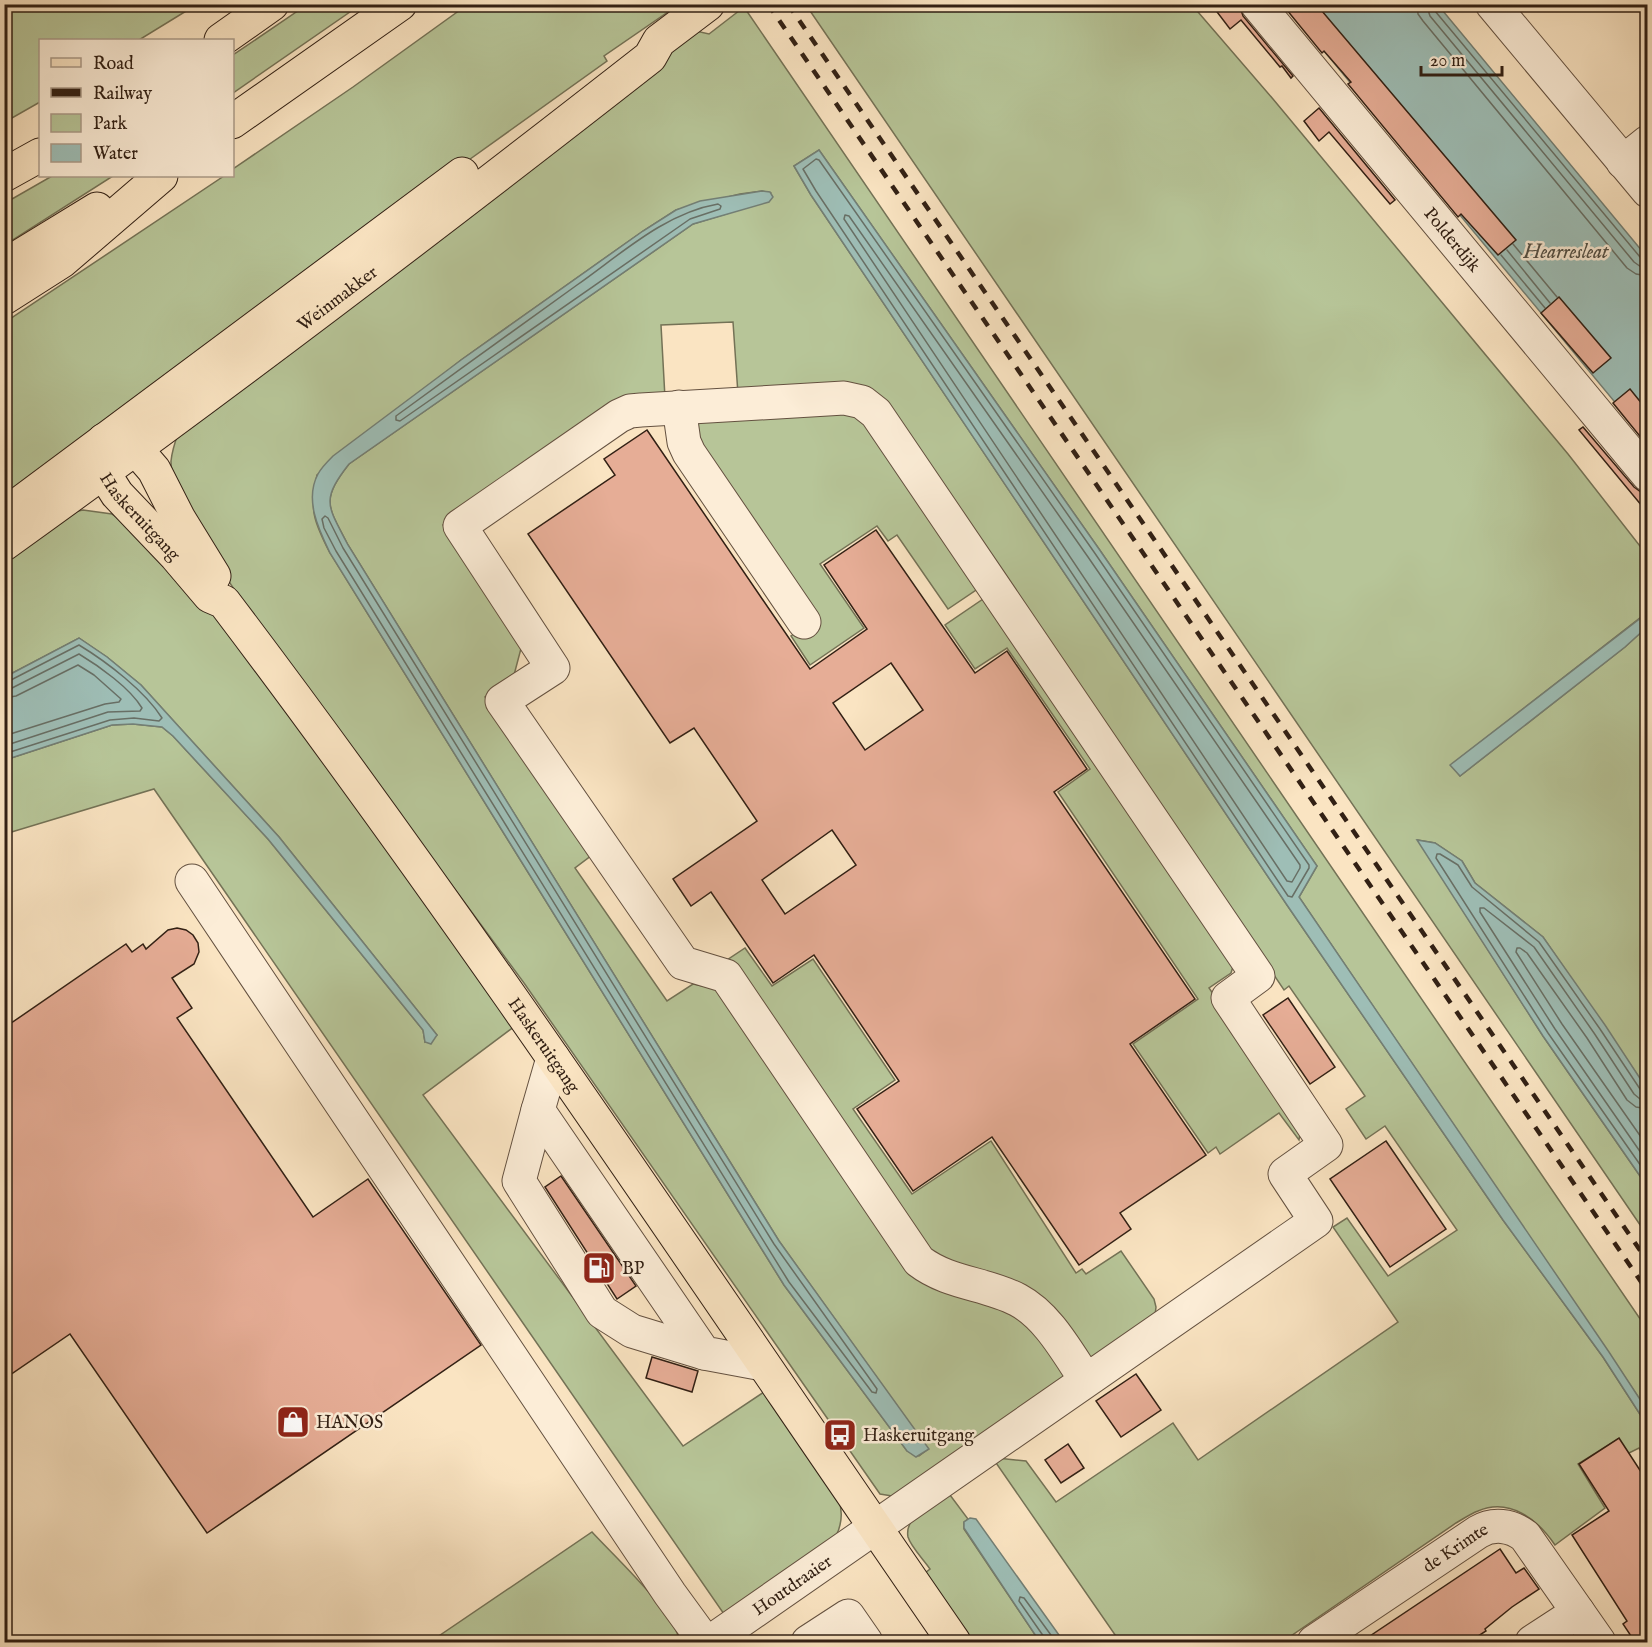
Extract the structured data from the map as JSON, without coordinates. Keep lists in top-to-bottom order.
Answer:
{
  "streets": {
    "main road": ["Weinmakker", "Haskeruitgang"],
    "street": ["Polderdijk", "de Krimte", "Houtdraaier"]
  },
  "crossings": [
    ["Weinmakker", "Haskeruitgang"],
    ["Haskeruitgang", "Houtdraaier"]
  ],
  "water": ["Hearresleat"],
  "places": {
    "fuel station": ["BP"],
    "shop": ["HANOS"],
    "bus stop": ["Haskeruitgang"]
  },
  "legend": [
    "Road",
    "Railway",
    "Park",
    "Water"
  ],
  "scale_bar": "20 m"
}
